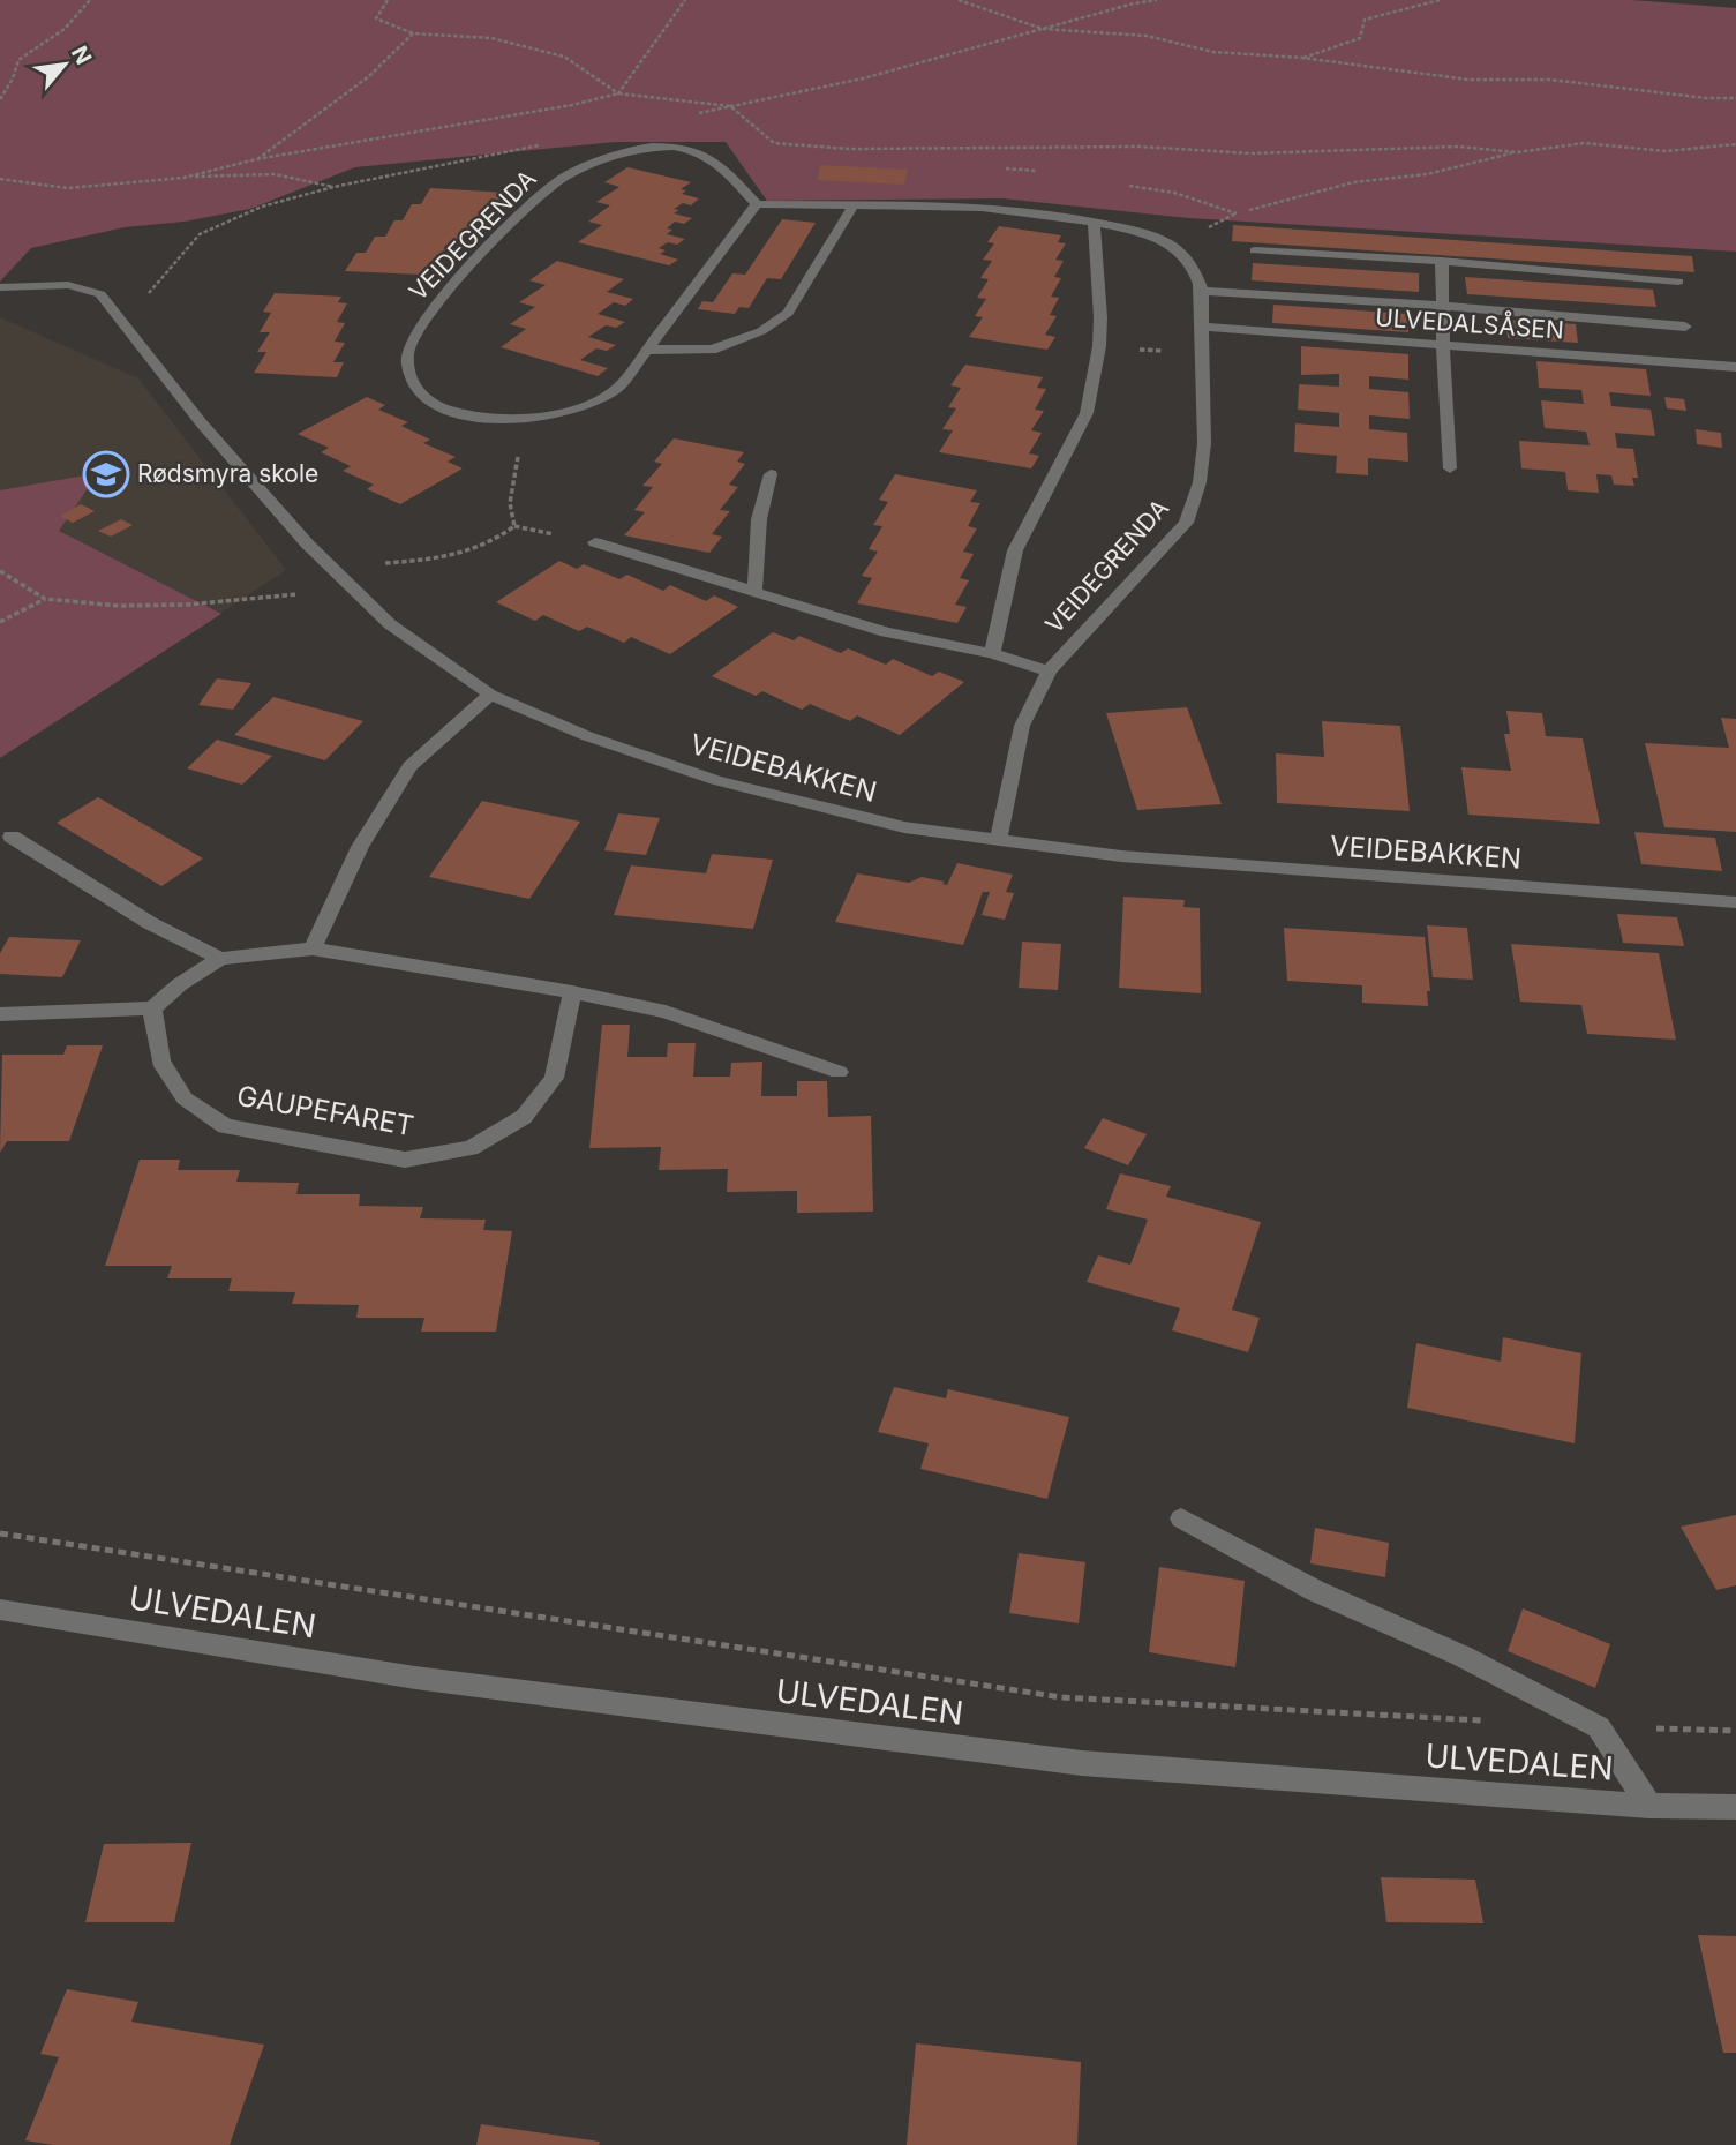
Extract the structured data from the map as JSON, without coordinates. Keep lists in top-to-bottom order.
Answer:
{
  "streets": {
    "street": [
      "VEIDEGRENDA",
      "ULVEDALSÅSEN",
      "VEIDEBAKKEN",
      "GAUPEFARET",
      "ULVEDALEN"
    ]
  },
  "crossings": [
    ["VEIDEGRENDA", "ULVEDALSÅSEN"],
    ["VEIDEGRENDA", "VEIDEBAKKEN"]
  ],
  "places": {
    "school or university": ["Rødsmyra skole"]
  },
  "north": "top right"
}
